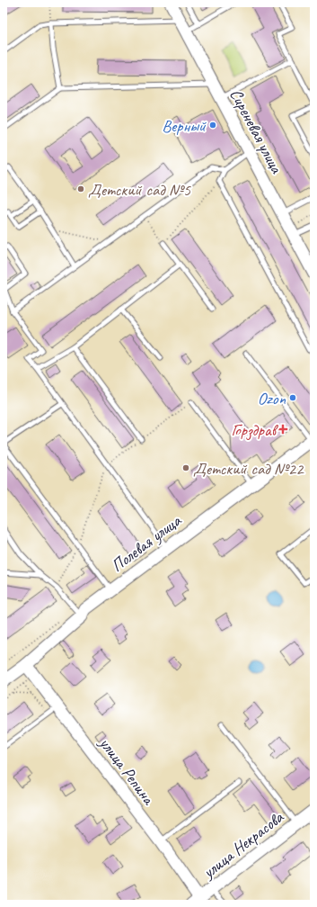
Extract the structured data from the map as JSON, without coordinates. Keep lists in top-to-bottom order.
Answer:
{
  "streets": {
    "street": [
      "Сиреневая улица",
      "Полевая улица",
      "улица Репина",
      "улица Некрасова"
    ]
  },
  "crossings": [
    ["Полевая улица", "улица Репина"],
    ["улица Репина", "улица Некрасова"]
  ],
  "places": {
    "other": [
      "Верный",
      "Детский сад №5",
      "Ozon",
      "Детский сад №22"
    ],
    "health": ["Горздрав"]
  }
}
